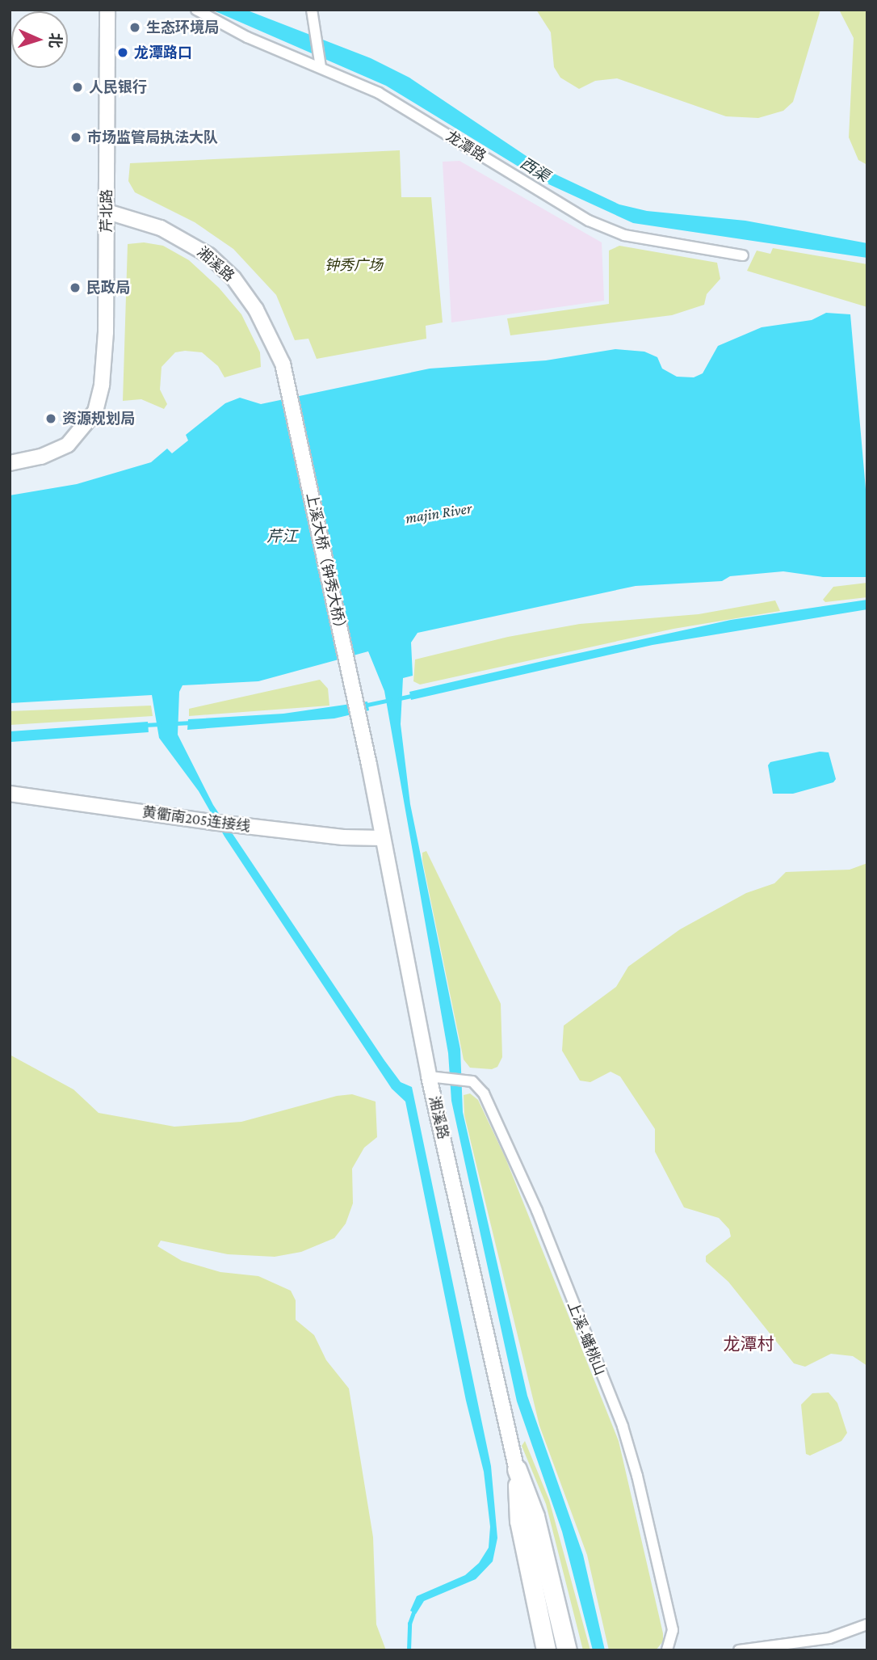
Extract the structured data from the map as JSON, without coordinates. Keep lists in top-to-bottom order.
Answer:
{
  "streets": {
    "main road": [
      "芹北路",
      "湘溪路",
      "上溪大桥（钟秀大桥）",
      "黄衢南205连接线"
    ],
    "street": ["龙潭路", "上溪-蟠桃山"]
  },
  "crossings": [
    ["芹北路", "湘溪路"],
    ["湘溪路", "上溪大桥（钟秀大桥）"],
    ["湘溪路", "黄衢南205连接线"],
    ["湘溪路", "上溪-蟠桃山"]
  ],
  "districts": ["龙潭村"],
  "water": ["西渠", "majin River", "芹江"],
  "parks": ["钟秀广场"],
  "places": [
    "生态环境局",
    "龙潭路口",
    "人民银行",
    "市场监管局执法大队",
    "民政局",
    "资源规划局"
  ],
  "north": "right"
}
